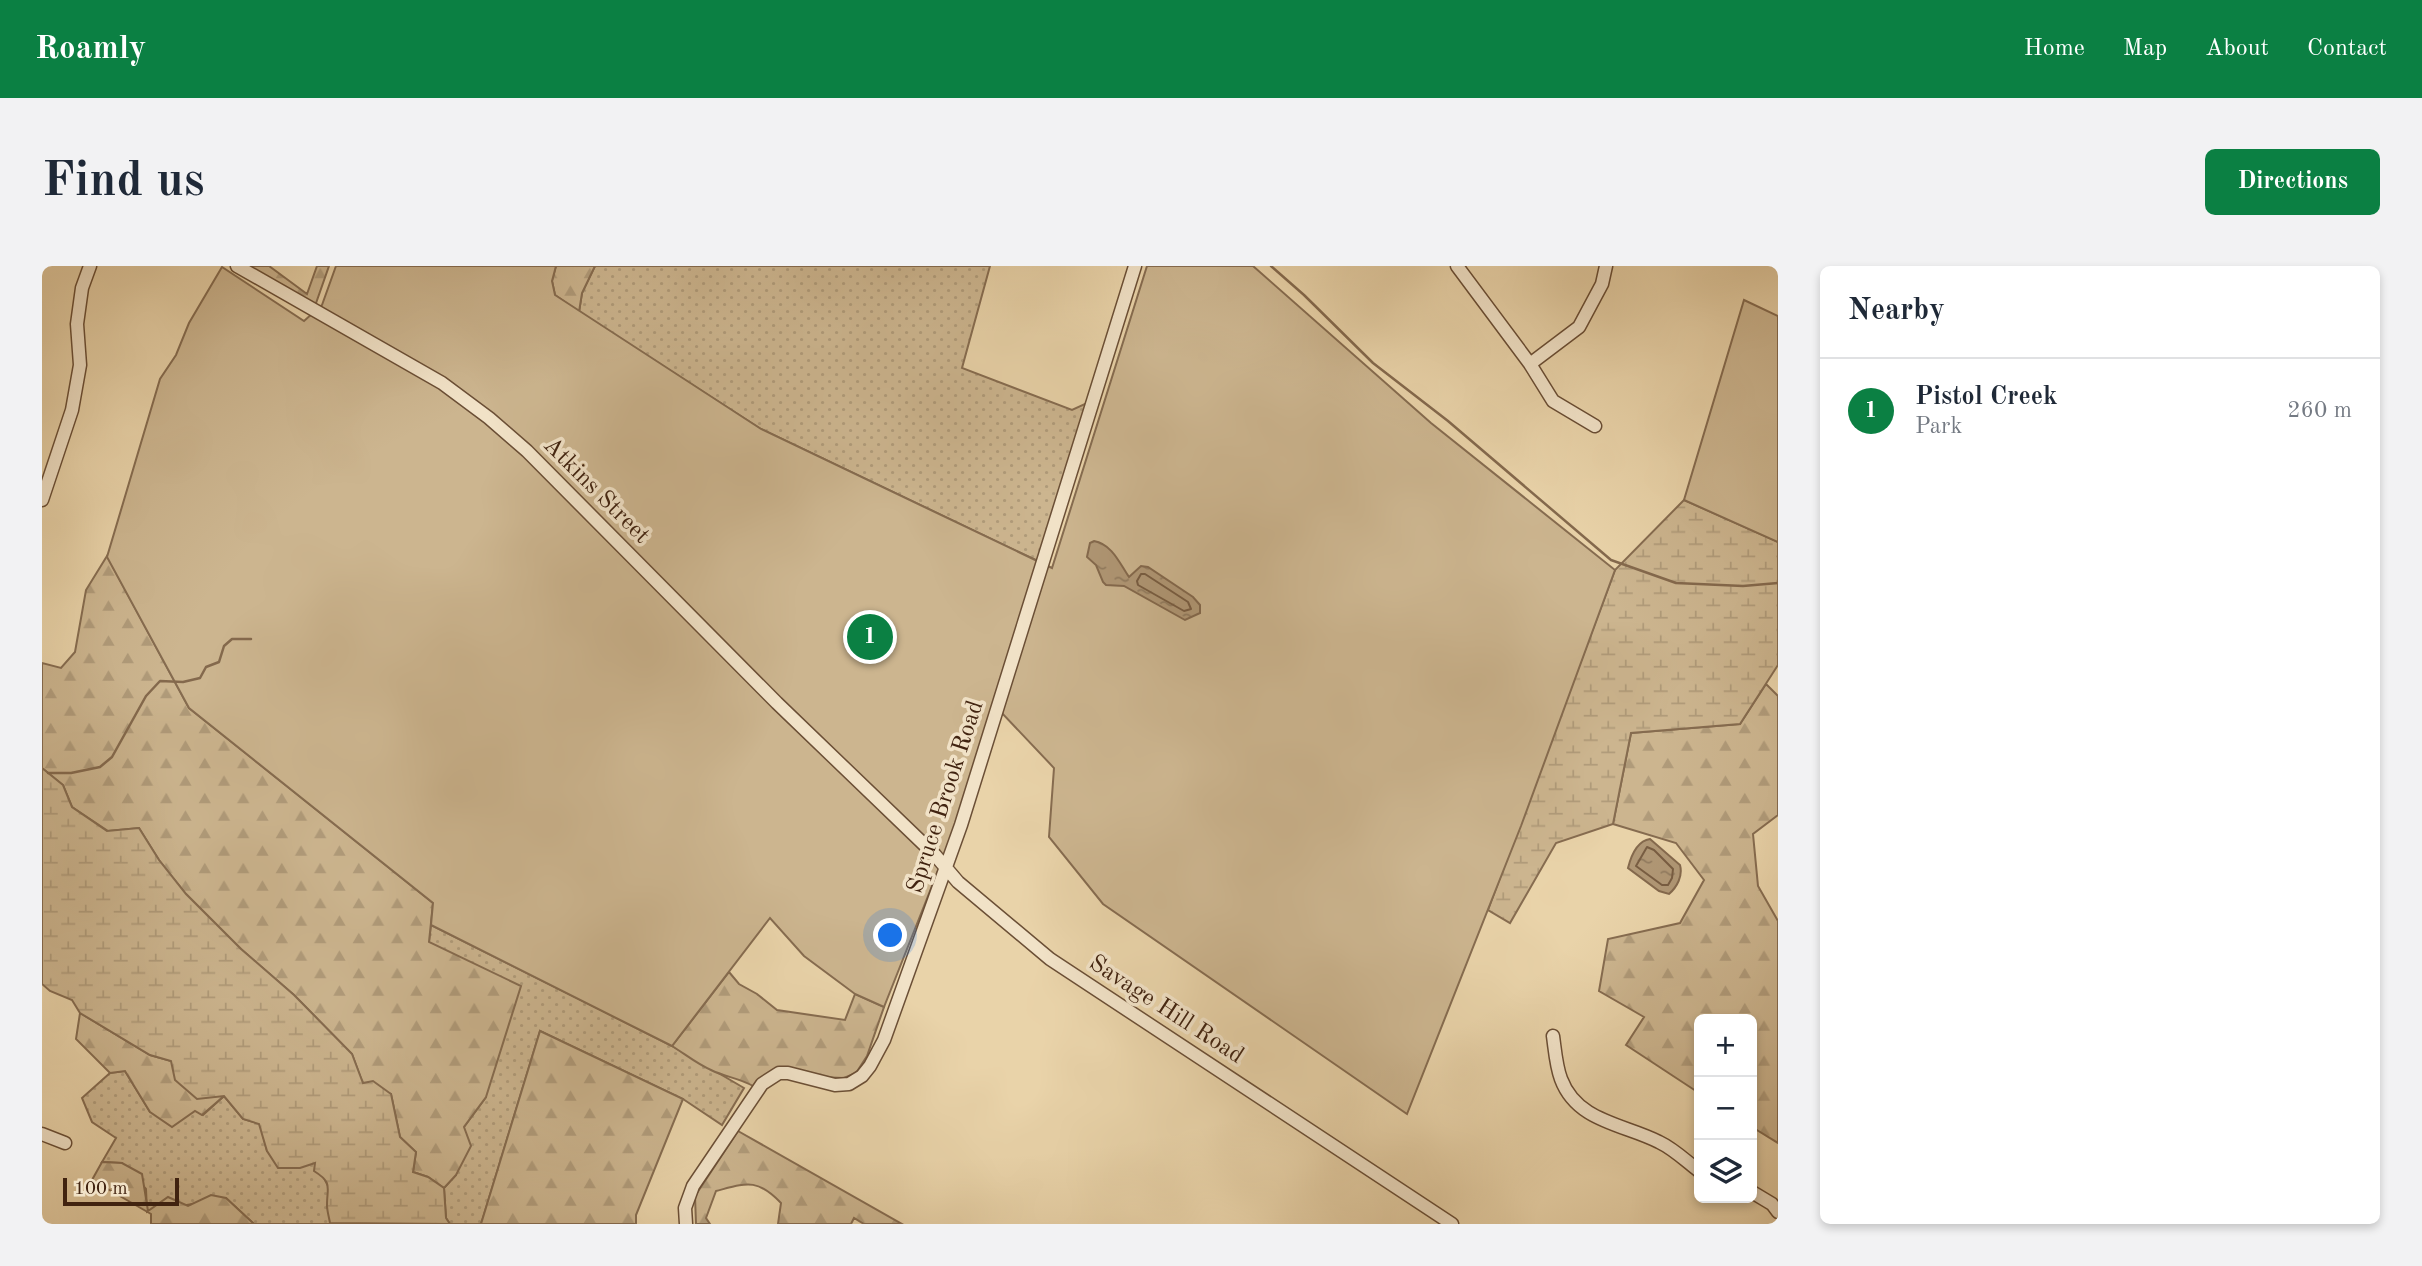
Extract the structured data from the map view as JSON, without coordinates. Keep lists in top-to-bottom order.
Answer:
{
  "streets": {
    "street": ["Atkins Street", "Spruce Brook Road", "Savage Hill Road"]
  },
  "crossings": [
    ["Atkins Street", "Savage Hill Road"],
    ["Spruce Brook Road", "Savage Hill Road"]
  ],
  "scale_bar": "100 m",
  "page": {
    "header": "Roamly",
    "nav": [
      "Home",
      "Map",
      "About",
      "Contact"
    ],
    "buttons": "Directions",
    "title": "Find us",
    "heading": "Nearby",
    "list": [
      {
        "mark": "1",
        "name": "Pistol Creek",
        "note": "Park",
        "value": "260 m"
      }
    ],
    "pins": "1",
    "map_buttons": ["+", "−"],
    "scale": "100 m"
  }
}
